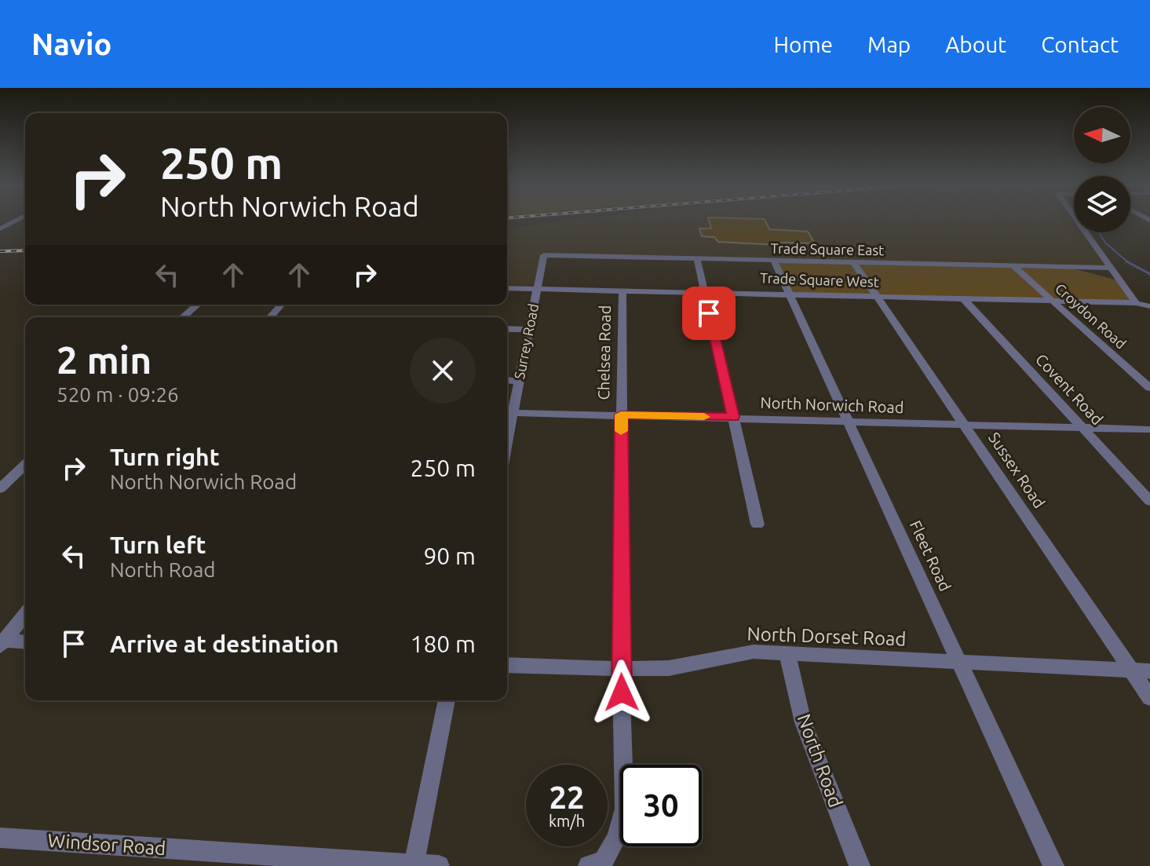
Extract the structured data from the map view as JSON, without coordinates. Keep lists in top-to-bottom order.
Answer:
{
  "streets": {
    "street": [
      "Trade Square East",
      "Trade Square West",
      "Croydon Road",
      "Surrey Road",
      "Chelsea Road",
      "Covent Road",
      "North Norwich Road",
      "Sussex Road",
      "Fleet Road",
      "North Dorset Road",
      "North Road",
      "Windsor Road"
    ]
  },
  "crossings": [
    ["Trade Square East", "Croydon Road"],
    ["Trade Square East", "Surrey Road"],
    ["Trade Square East", "Sussex Road"],
    ["Trade Square East", "Fleet Road"],
    ["Trade Square West", "Croydon Road"],
    ["Trade Square West", "Surrey Road"],
    ["Trade Square West", "Chelsea Road"],
    ["Trade Square West", "Covent Road"],
    ["Trade Square West", "Sussex Road"],
    ["Trade Square West", "Fleet Road"],
    ["Surrey Road", "North Norwich Road"],
    ["Chelsea Road", "North Norwich Road"],
    ["Chelsea Road", "North Dorset Road"],
    ["Covent Road", "North Norwich Road"],
    ["North Norwich Road", "Sussex Road"],
    ["North Norwich Road", "Fleet Road"],
    ["Sussex Road", "North Dorset Road"],
    ["Fleet Road", "North Dorset Road"],
    ["North Dorset Road", "North Road"]
  ],
  "north": "left",
  "page": {
    "header": "Navio",
    "nav": [
      "Home",
      "Map",
      "About",
      "Contact"
    ],
    "turn": ["250 m", "North Norwich Road"],
    "heading": ["2 min", "520 m · 09:26"],
    "list": [
      {
        "name": "Turn right",
        "note": "North Norwich Road",
        "value": "250 m"
      },
      {
        "name": "Turn left",
        "note": "North Road",
        "value": "90 m"
      },
      {
        "name": "Arrive at destination",
        "value": "180 m"
      }
    ],
    "speed": "22 km/h",
    "limit": "30"
  }
}
